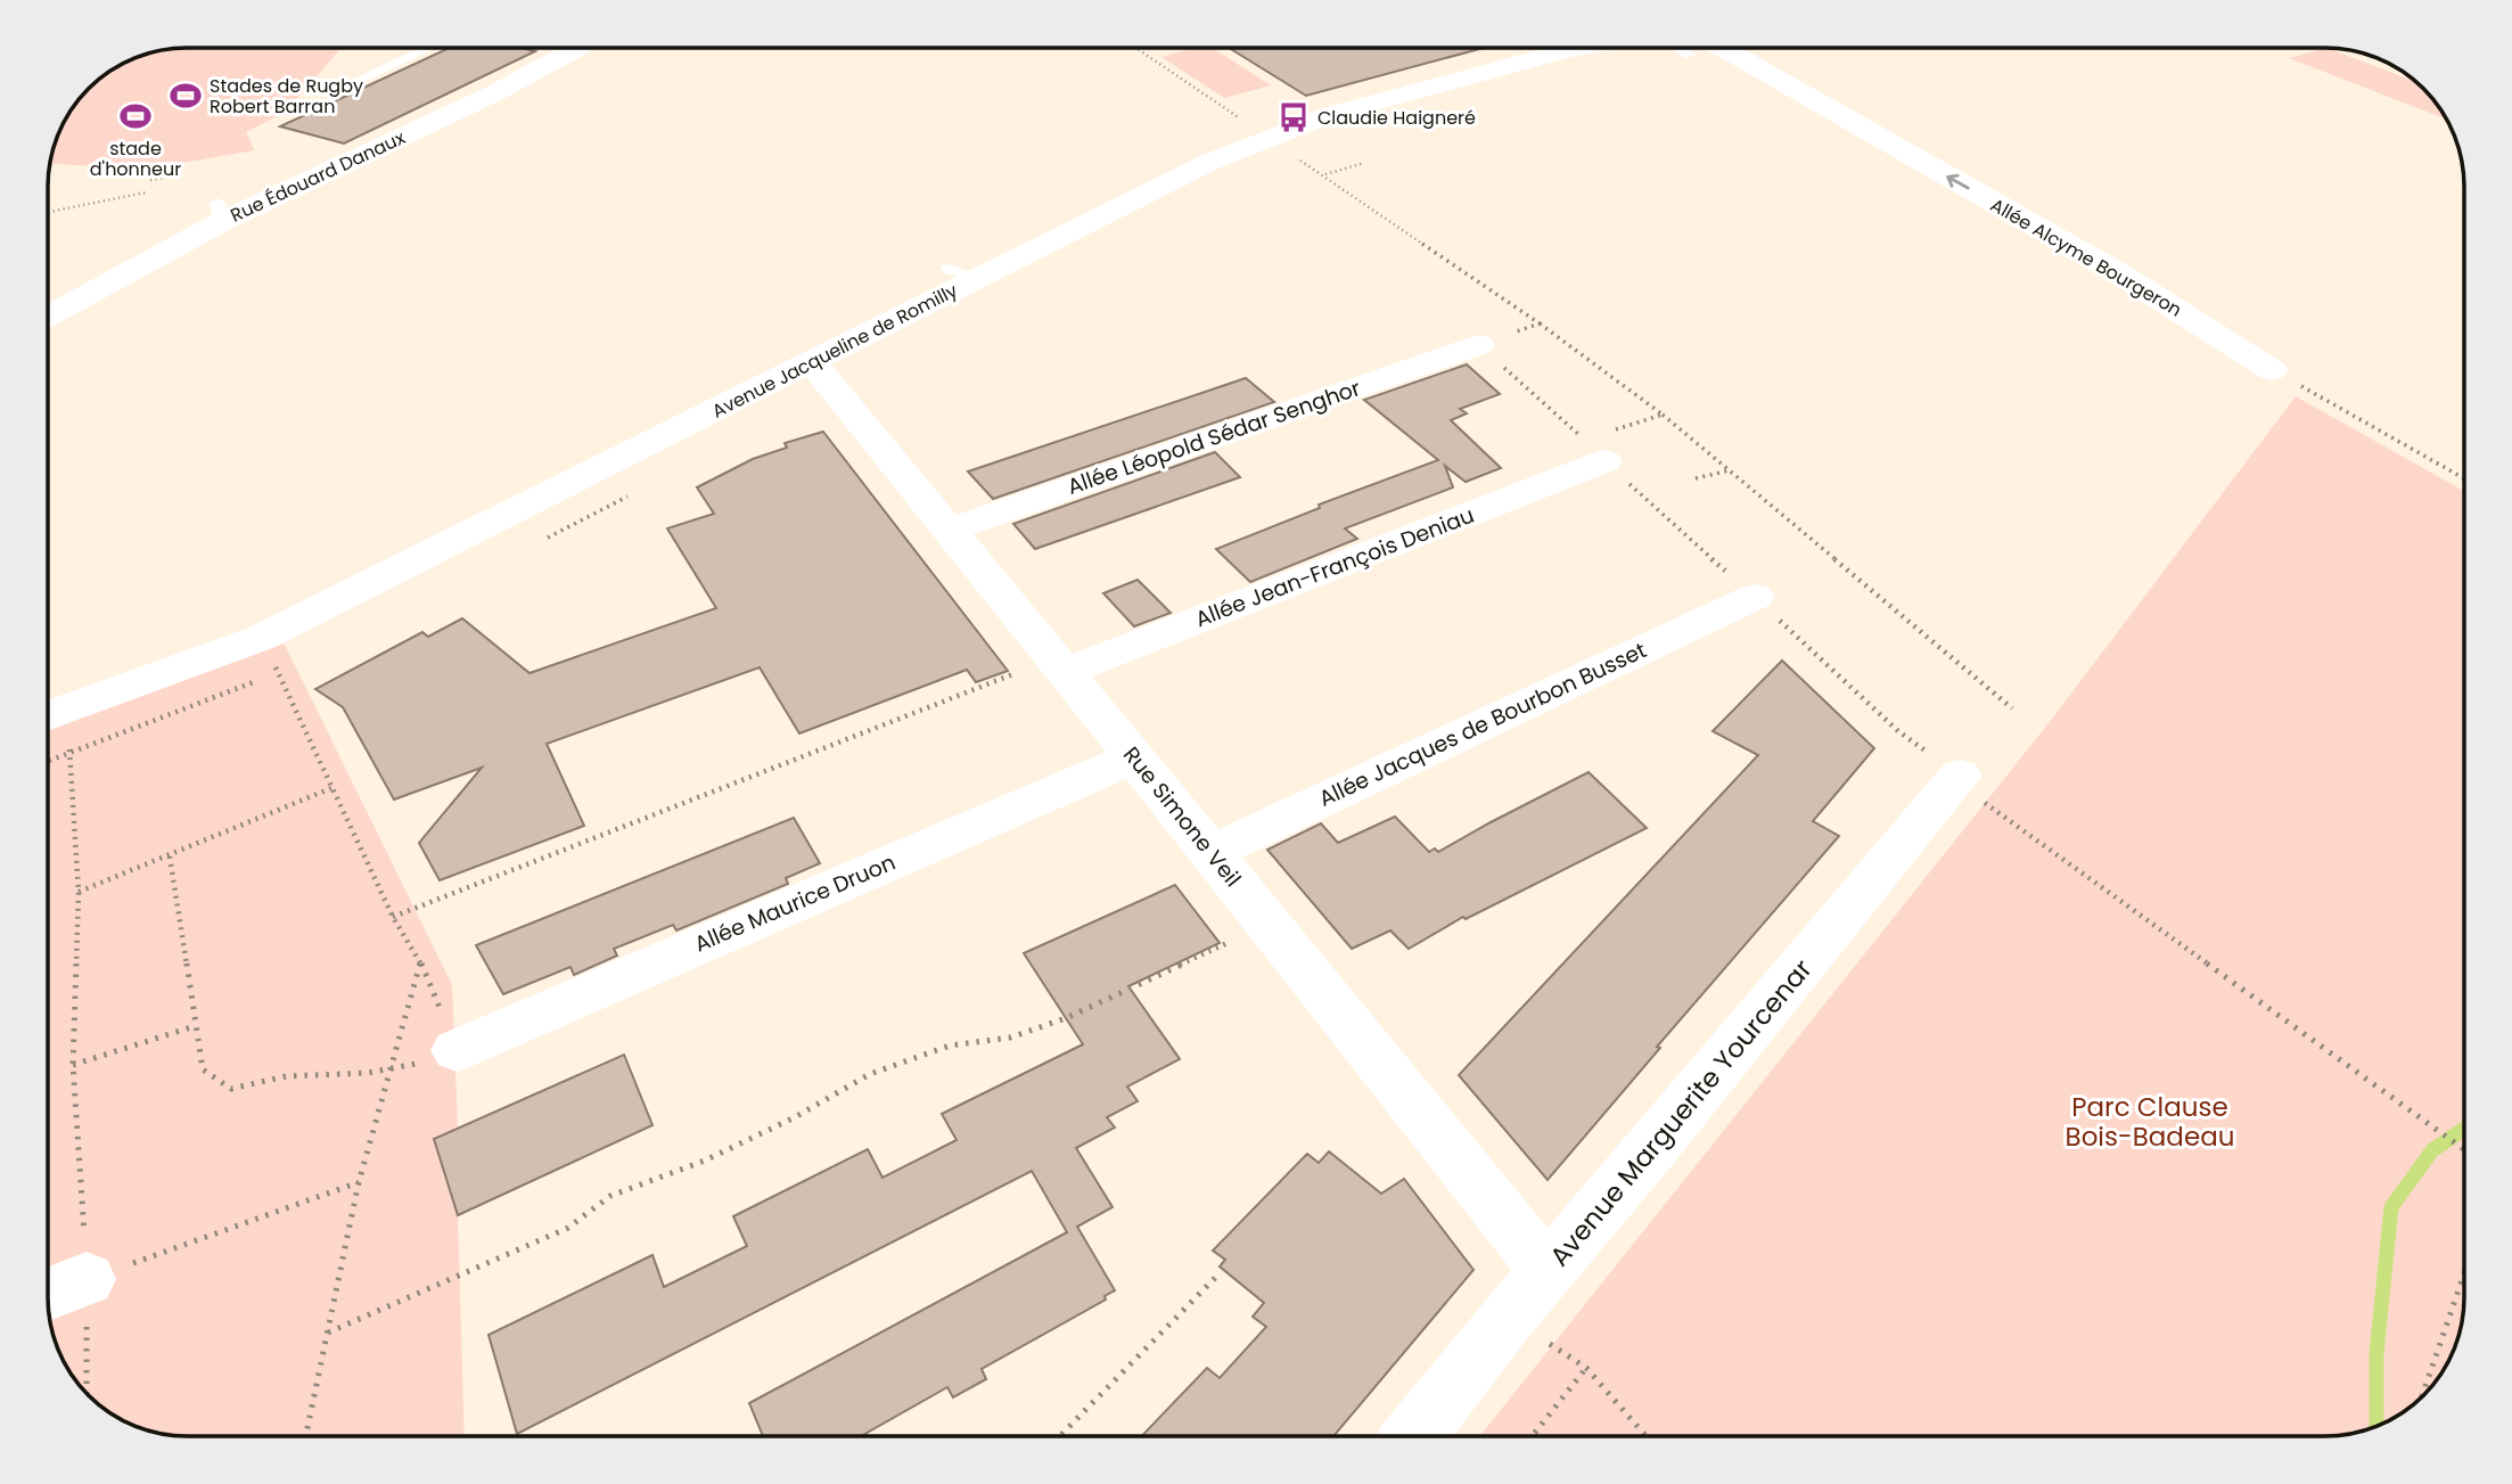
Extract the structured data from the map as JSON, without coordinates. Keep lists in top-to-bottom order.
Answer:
{
  "streets": {
    "street": [
      "Rue Édouard Danaux",
      "Allée Alcyme Bourgeron",
      "Avenue Jacqueline de Romilly",
      "Allée Léopold Sédar Senghor",
      "Allée Jean-François Deniau",
      "Allée Jacques de Bourbon Busset",
      "Rue Simone Veil",
      "Allée Maurice Druon",
      "Avenue Marguerite Yourcenar"
    ]
  },
  "crossings": [
    ["Avenue Jacqueline de Romilly", "Rue Simone Veil"],
    ["Allée Léopold Sédar Senghor", "Rue Simone Veil"],
    ["Allée Jean-François Deniau", "Rue Simone Veil"],
    ["Allée Jacques de Bourbon Busset", "Rue Simone Veil"],
    ["Rue Simone Veil", "Allée Maurice Druon"],
    ["Rue Simone Veil", "Avenue Marguerite Yourcenar"]
  ],
  "one_way": ["Allée Alcyme Bourgeron"],
  "parks": ["Parc Clause Bois-Badeau"],
  "places": {
    "sports": ["Stades de Rugby Robert Barran", "stade d'honneur"],
    "bus stop": ["Claudie Haigneré"]
  }
}
